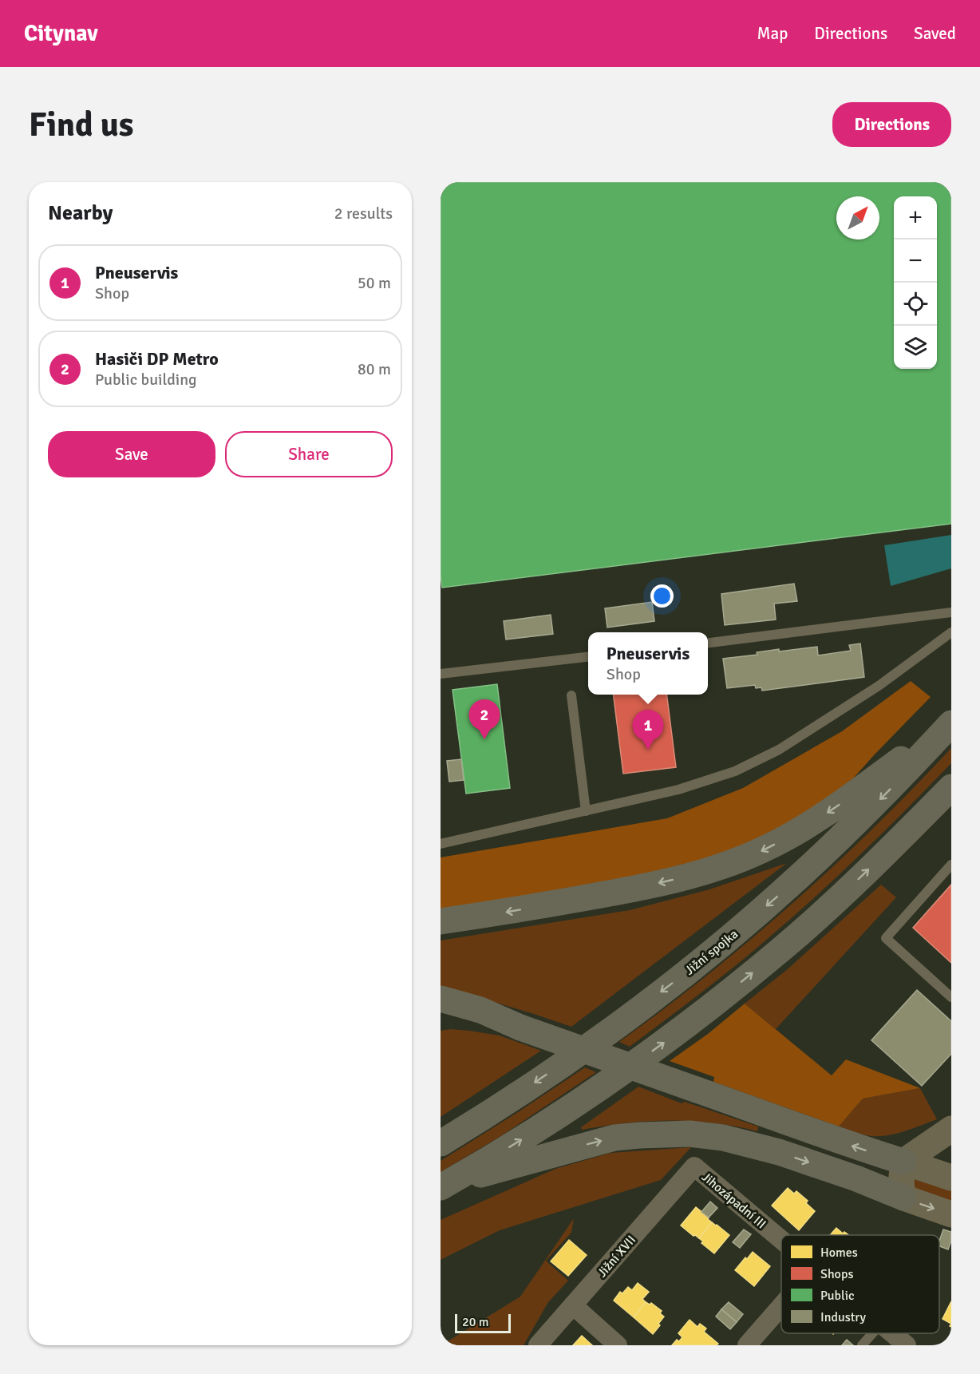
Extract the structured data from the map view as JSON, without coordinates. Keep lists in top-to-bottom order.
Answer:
{
  "streets": {
    "highway": ["Jižní spojka"],
    "street": ["Jihozápadní III", "Jižní XVII"]
  },
  "crossings": [
    ["Jihozápadní III", "Jižní XVII"]
  ],
  "legend": [
    "Homes",
    "Shops",
    "Public",
    "Industry"
  ],
  "scale_bar": "20 m",
  "north": "top right",
  "page": {
    "header": "Citynav",
    "nav": ["Map", "Directions", "Saved"],
    "buttons": [
      "Directions",
      ["Save", "Share"]
    ],
    "title": "Find us",
    "heading": ["Nearby", "2 results"],
    "map_buttons": ["+", "−"],
    "list": [
      {
        "mark": "1",
        "name": "Pneuservis",
        "note": "Shop",
        "value": "50 m"
      },
      {
        "mark": "2",
        "name": "Hasiči DP Metro",
        "note": "Public building",
        "value": "80 m"
      }
    ],
    "popup": ["Pneuservis", "Shop"],
    "pins": ["2", "1"],
    "scale": "20 m"
  }
}
